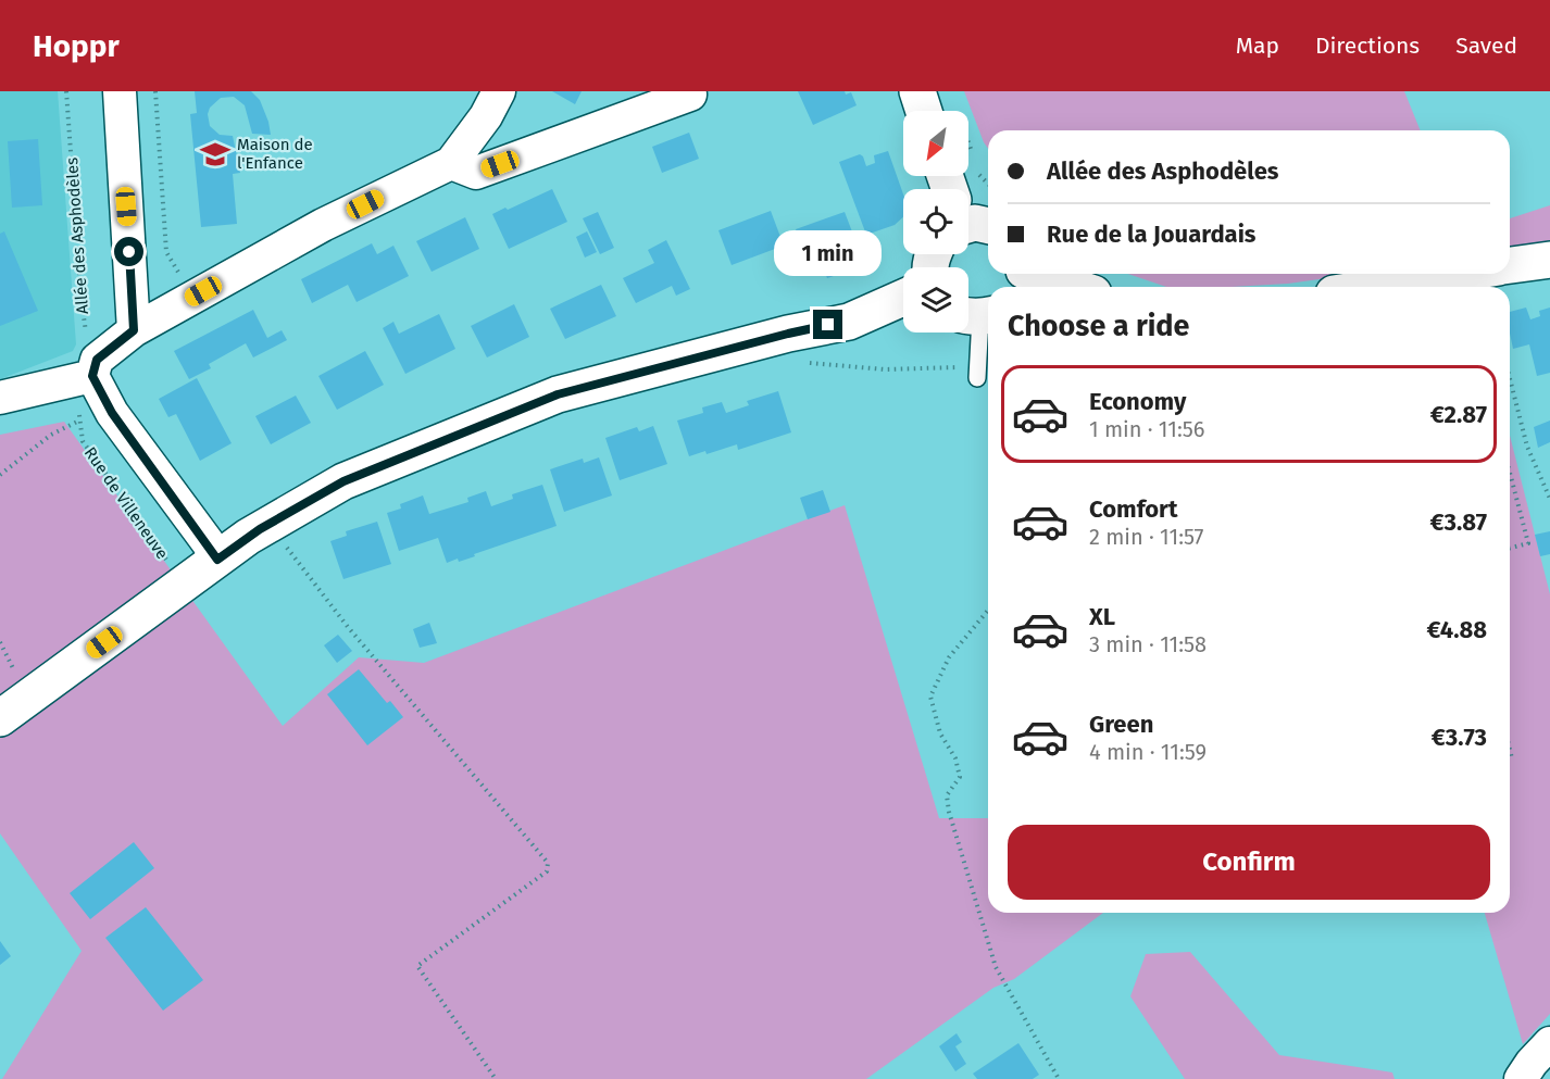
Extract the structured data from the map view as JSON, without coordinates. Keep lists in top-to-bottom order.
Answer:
{
  "streets": {
    "path": ["Allée des Asphodèles", "Rue de Villeneuve"]
  },
  "crossings": [
    ["Allée des Asphodèles", "Rue de Villeneuve"]
  ],
  "places": {
    "school or university": ["Maison de l'Enfance"]
  },
  "north": "bottom left",
  "page": {
    "header": "Hoppr",
    "nav": ["Map", "Directions", "Saved"],
    "banner": ["Allée des Asphodèles", "Rue de la Jouardais"],
    "bubble": "1 min",
    "heading": "Choose a ride",
    "list": [
      {
        "name": "Economy",
        "note": "1 min · 11:56",
        "value": "€2.87"
      },
      {
        "name": "Comfort",
        "note": "2 min · 11:57",
        "value": "€3.87"
      },
      {
        "name": "XL",
        "note": "3 min · 11:58",
        "value": "€4.88"
      },
      {
        "name": "Green",
        "note": "4 min · 11:59",
        "value": "€3.73"
      }
    ],
    "buttons": "Confirm"
  }
}
